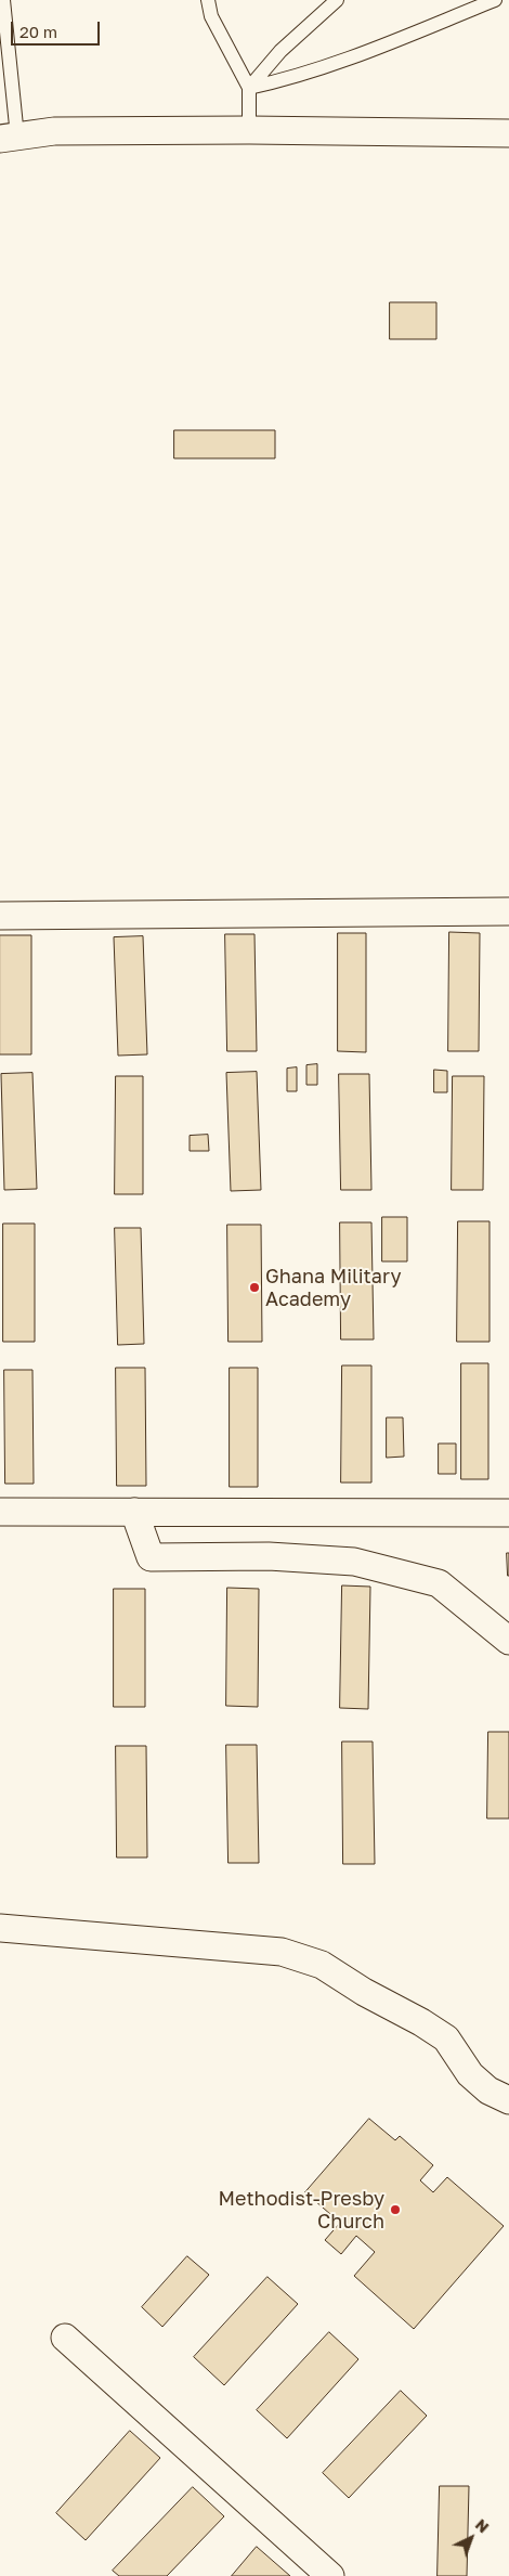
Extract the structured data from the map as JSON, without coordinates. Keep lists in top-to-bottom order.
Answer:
{
  "places": ["Ghana Military Academy", "Methodist-Presby Church"],
  "scale_bar": "20 m",
  "north": "top right"
}
